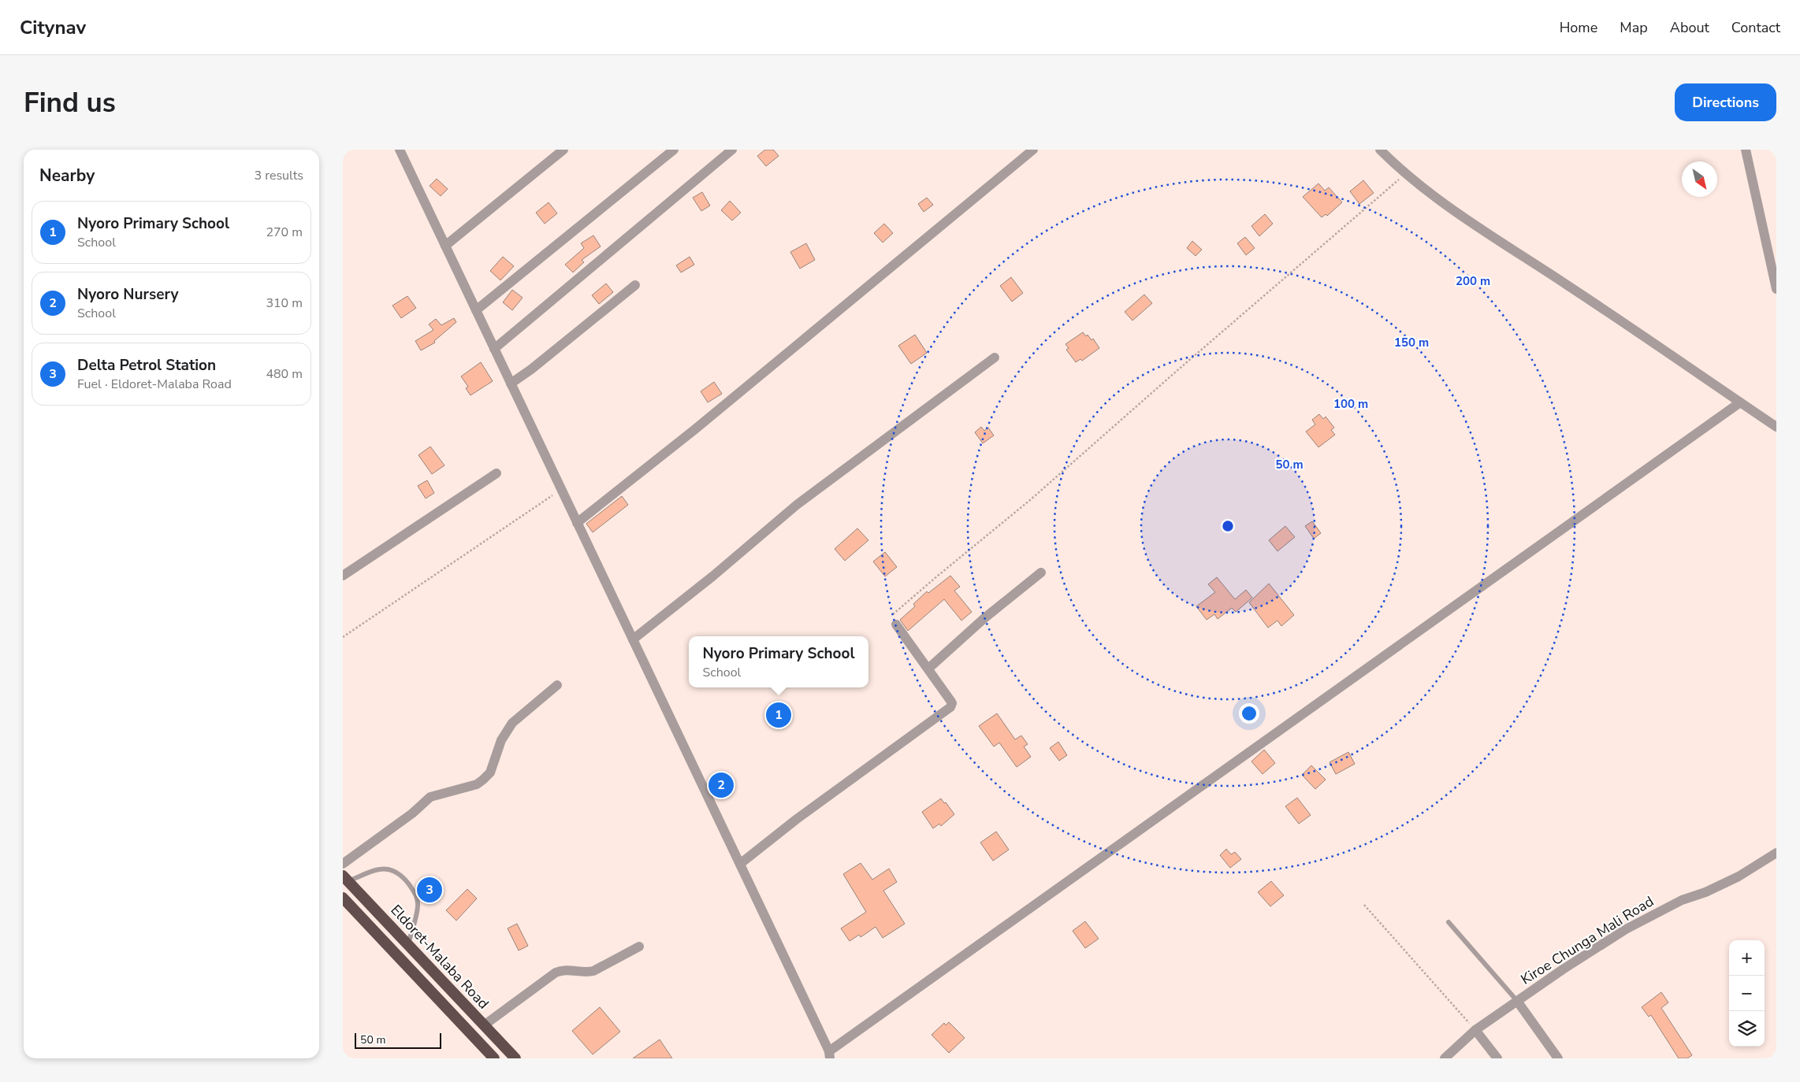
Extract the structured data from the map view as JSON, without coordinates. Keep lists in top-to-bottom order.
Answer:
{
  "streets": {
    "highway": ["Eldoret-Malaba Road"],
    "street": ["Kiroe Chunga Mali Road"]
  },
  "scale_bar": "50 m",
  "north": "bottom right",
  "page": {
    "header": "Citynav",
    "nav": [
      "Home",
      "Map",
      "About",
      "Contact"
    ],
    "buttons": "Directions",
    "title": "Find us",
    "heading": ["Nearby", "3 results"],
    "list": [
      {
        "mark": "1",
        "name": "Nyoro Primary School",
        "note": "School",
        "value": "270 m"
      },
      {
        "mark": "2",
        "name": "Nyoro Nursery",
        "note": "School",
        "value": "310 m"
      },
      {
        "mark": "3",
        "name": "Delta Petrol Station",
        "note": "Fuel · Eldoret-Malaba Road",
        "value": "480 m"
      }
    ],
    "popup": ["Nyoro Primary School", "School"],
    "pins": ["1", "2", "3"],
    "map_buttons": ["+", "−"],
    "scale": "50 m"
  },
  "rings": [
    "200 m",
    "150 m",
    "100 m",
    "50 m"
  ]
}
